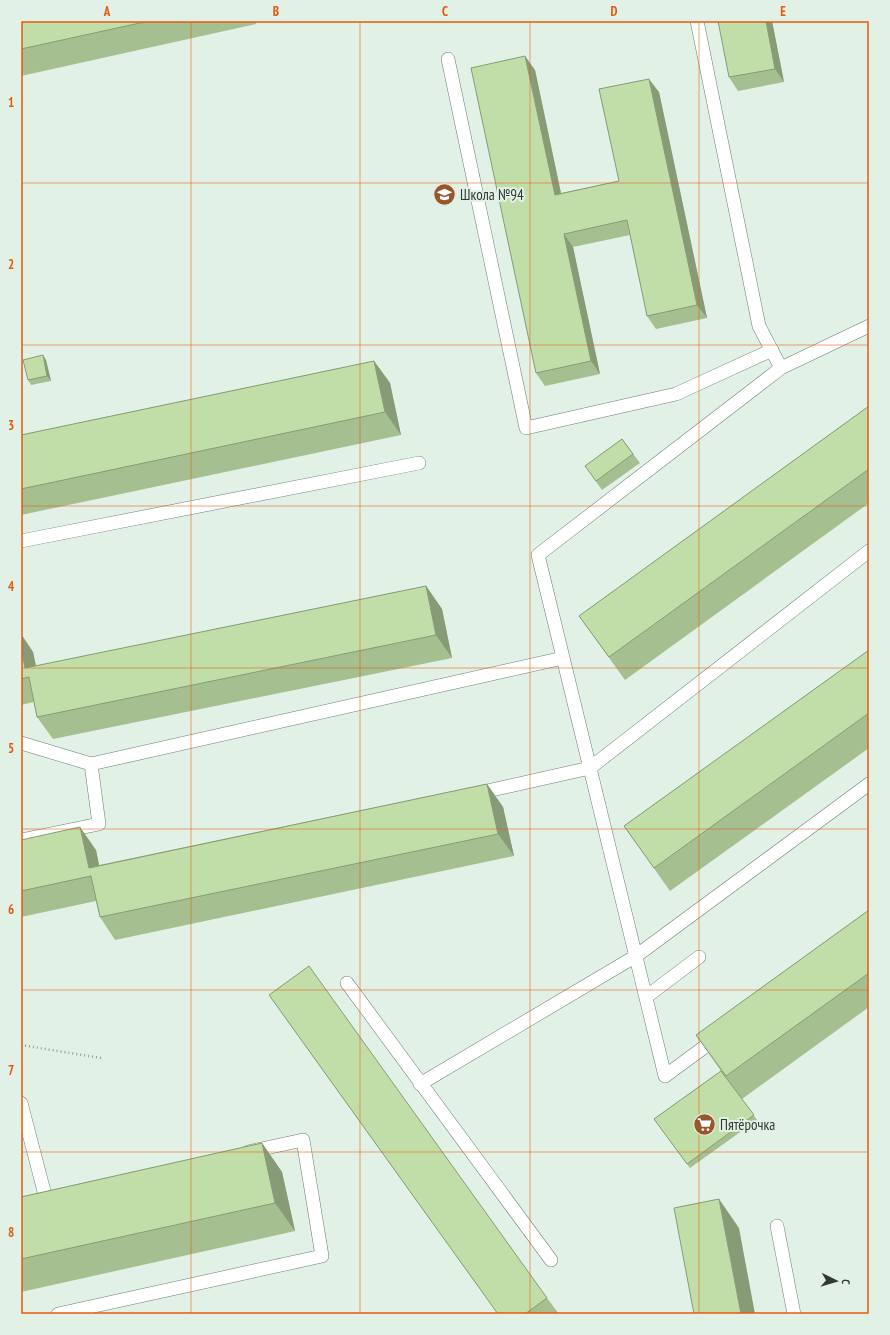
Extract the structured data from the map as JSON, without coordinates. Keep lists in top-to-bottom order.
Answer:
{
  "places": {
    "school or university": ["Школа №94"],
    "supermarket": ["Пятёрочка"]
  },
  "north": "right",
  "grid": {
    "columns": [
      "A",
      "B",
      "C",
      "D",
      "E"
    ],
    "rows": [
      "1",
      "2",
      "3",
      "4",
      "5",
      "6",
      "7",
      "8"
    ]
  }
}
